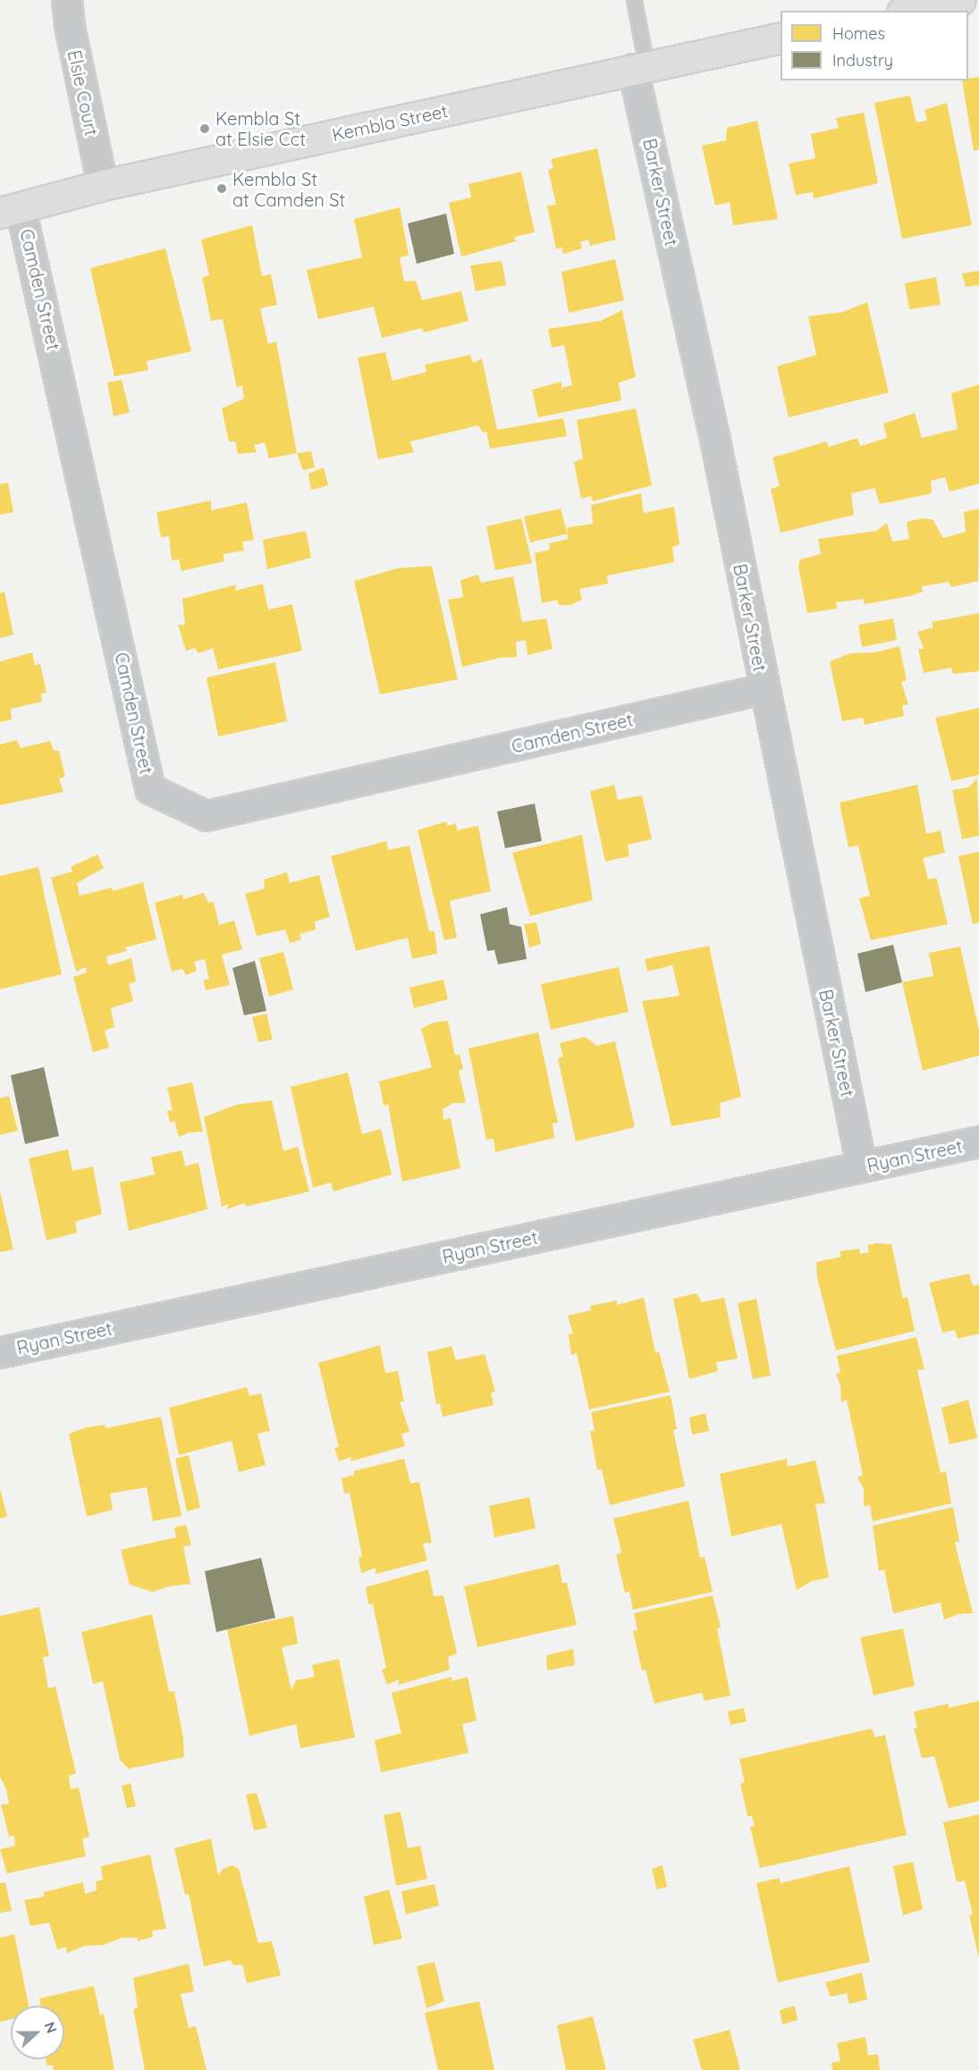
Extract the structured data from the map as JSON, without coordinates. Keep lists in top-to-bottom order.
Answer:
{
  "streets": {
    "main road": ["Kembla Street"],
    "street": [
      "Elsie Court",
      "Barker Street",
      "Camden Street",
      "Ryan Street"
    ]
  },
  "crossings": [
    ["Elsie Court", "Kembla Street"],
    ["Kembla Street", "Barker Street"],
    ["Kembla Street", "Camden Street"],
    ["Barker Street", "Camden Street"],
    ["Barker Street", "Ryan Street"]
  ],
  "places": ["Kembla St at Elsie Cct", "Kembla St at Camden St"],
  "legend": ["Homes", "Industry"],
  "north": "right"
}
